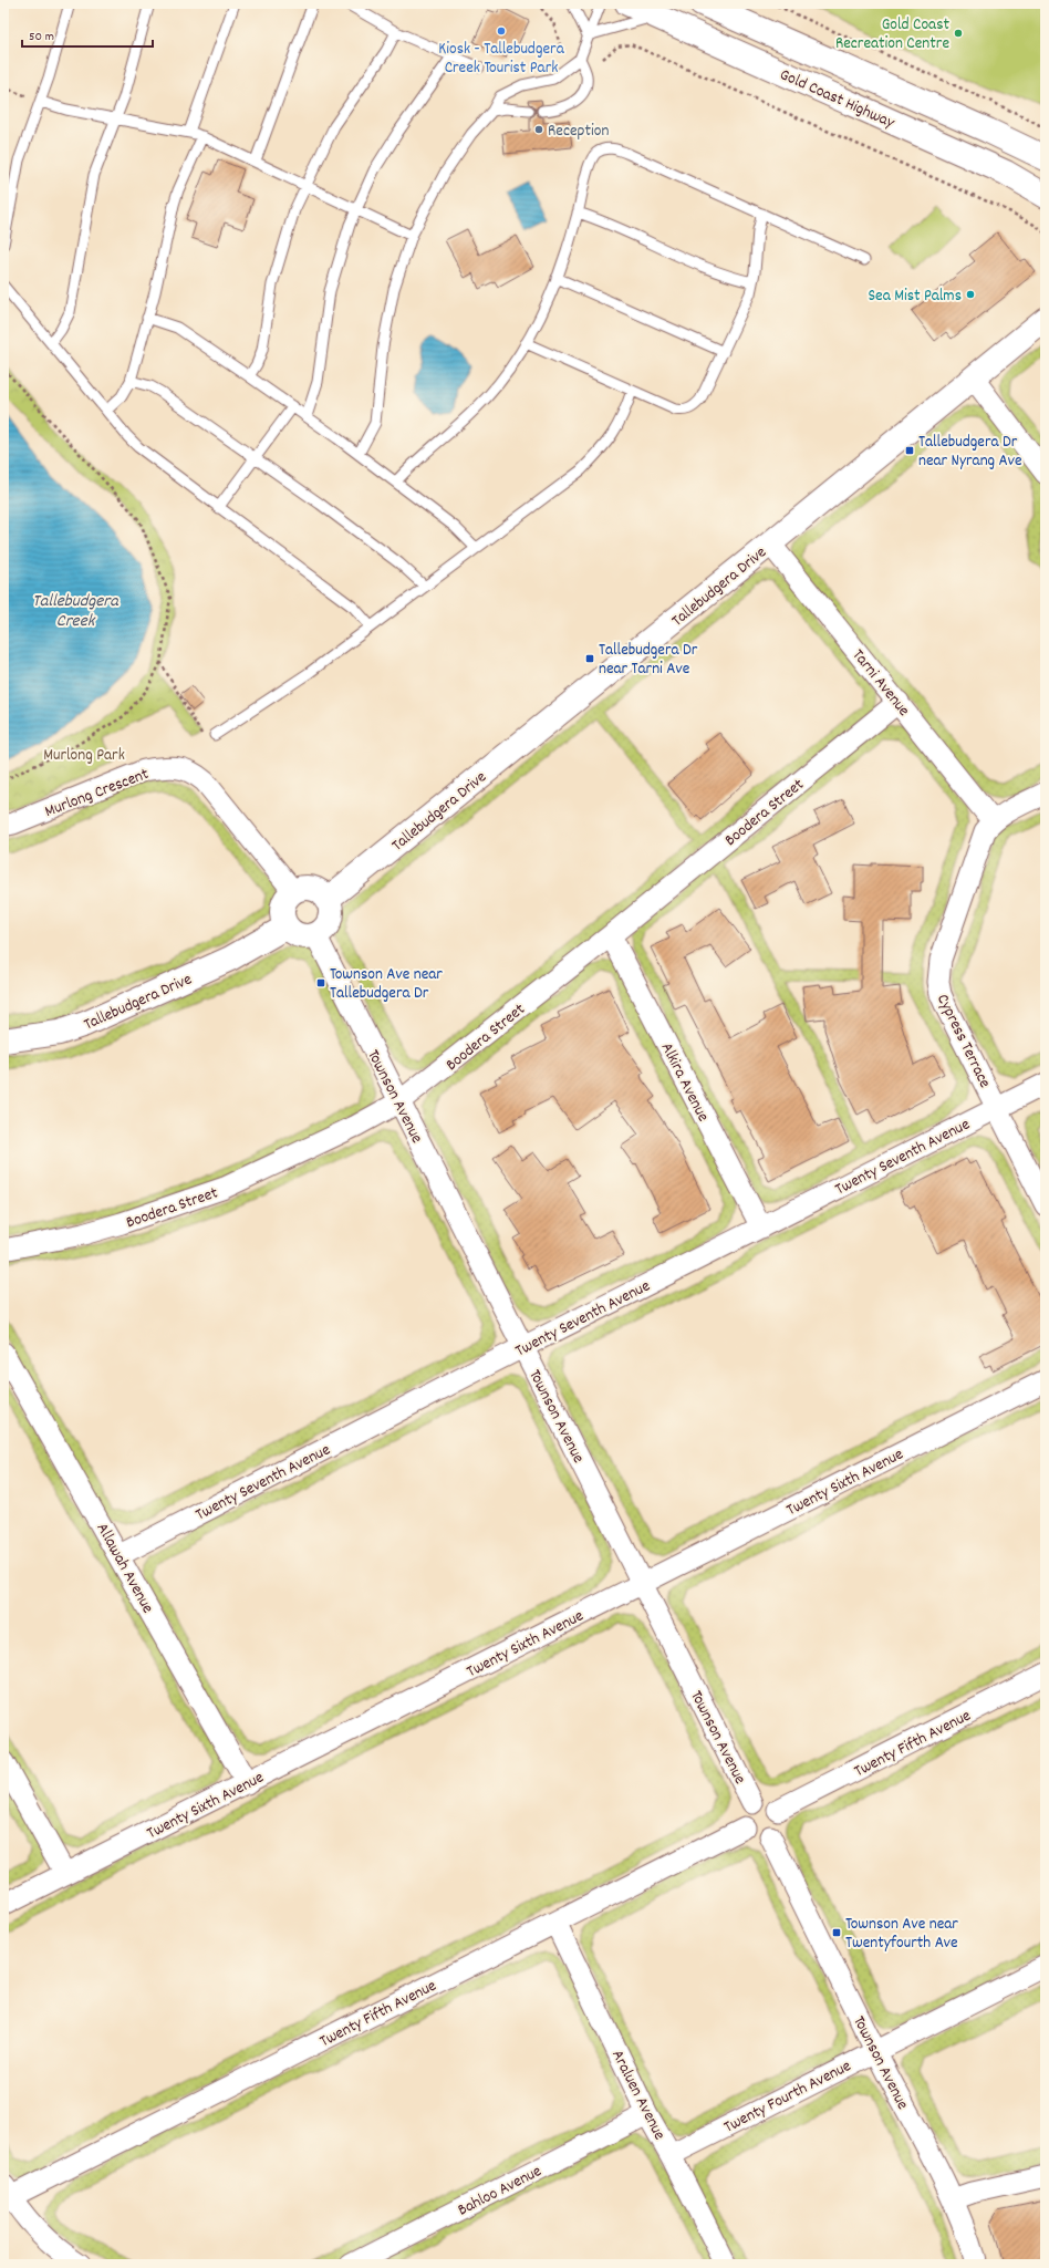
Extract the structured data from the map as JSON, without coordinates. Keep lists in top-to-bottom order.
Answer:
{
  "streets": {
    "main road": ["Gold Coast Highway", "Tallebudgera Drive"],
    "street": [
      "Tarni Avenue",
      "Murlong Crescent",
      "Boodera Street",
      "Cypress Terrace",
      "Alkira Avenue",
      "Townson Avenue",
      "Twenty Seventh Avenue",
      "Twenty Sixth Avenue",
      "Allawah Avenue",
      "Twenty Fifth Avenue",
      "Araluen Avenue",
      "Twenty Fourth Avenue",
      "Bahloo Avenue"
    ]
  },
  "crossings": [
    ["Tallebudgera Drive", "Tarni Avenue"],
    ["Tallebudgera Drive", "Murlong Crescent"],
    ["Tallebudgera Drive", "Townson Avenue"],
    ["Tarni Avenue", "Boodera Street"],
    ["Tarni Avenue", "Cypress Terrace"],
    ["Murlong Crescent", "Townson Avenue"],
    ["Boodera Street", "Alkira Avenue"],
    ["Boodera Street", "Townson Avenue"],
    ["Cypress Terrace", "Twenty Seventh Avenue"],
    ["Alkira Avenue", "Twenty Seventh Avenue"],
    ["Townson Avenue", "Twenty Seventh Avenue"],
    ["Townson Avenue", "Twenty Sixth Avenue"],
    ["Townson Avenue", "Twenty Fifth Avenue"],
    ["Townson Avenue", "Twenty Fourth Avenue"],
    ["Twenty Seventh Avenue", "Allawah Avenue"],
    ["Twenty Sixth Avenue", "Allawah Avenue"],
    ["Twenty Fifth Avenue", "Araluen Avenue"],
    ["Araluen Avenue", "Twenty Fourth Avenue"],
    ["Araluen Avenue", "Bahloo Avenue"]
  ],
  "water": ["Tallebudgera Creek"],
  "parks": ["Murlong Park"],
  "places": {
    "other": [
      "Kiosk - Tallebudgera Creek Tourist Park",
      "Gold Coast Recreation Centre",
      "Reception",
      "Sea Mist Palms"
    ],
    "transit": [
      "Tallebudgera Dr near Nyrang Ave",
      "Tallebudgera Dr near Tarni Ave",
      "Townson Ave near Tallebudgera Dr",
      "Townson Ave near Twentyfourth Ave"
    ]
  },
  "scale_bar": "50 m"
}
